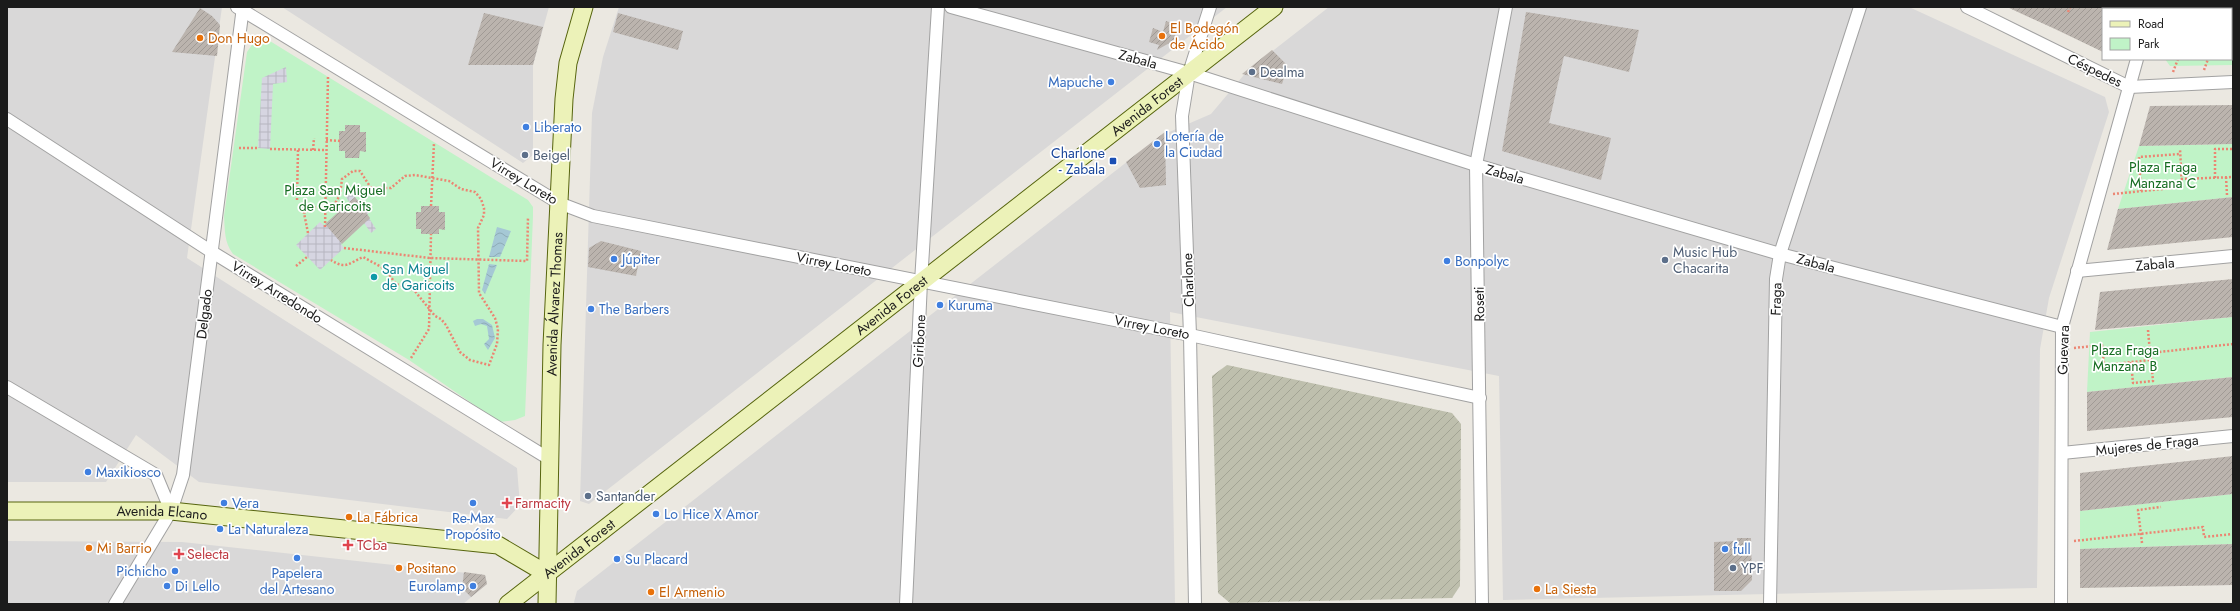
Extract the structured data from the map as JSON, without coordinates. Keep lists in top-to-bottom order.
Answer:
{
  "streets": {
    "main road": ["Avenida Forest", "Avenida Álvarez Thomas", "Avenida Elcano"],
    "street": [
      "Zabala",
      "Céspedes",
      "Virrey Loreto",
      "Charlone",
      "Virrey Arredondo",
      "Fraga",
      "Roseti",
      "Delgado",
      "Giribone",
      "Guevara",
      "Mujeres de Fraga"
    ]
  },
  "crossings": [
    ["Zabala", "Avenida Forest"],
    ["Zabala", "Charlone"],
    ["Zabala", "Fraga"],
    ["Zabala", "Roseti"],
    ["Zabala", "Guevara"],
    ["Céspedes", "Guevara"],
    ["Avenida Forest", "Virrey Loreto"],
    ["Avenida Forest", "Charlone"],
    ["Avenida Forest", "Avenida Álvarez Thomas"],
    ["Avenida Forest", "Giribone"],
    ["Avenida Forest", "Avenida Elcano"],
    ["Virrey Loreto", "Charlone"],
    ["Virrey Loreto", "Avenida Álvarez Thomas"],
    ["Virrey Loreto", "Roseti"],
    ["Virrey Loreto", "Delgado"],
    ["Virrey Loreto", "Giribone"],
    ["Virrey Arredondo", "Avenida Álvarez Thomas"],
    ["Virrey Arredondo", "Delgado"],
    ["Avenida Álvarez Thomas", "Avenida Elcano"],
    ["Delgado", "Avenida Elcano"],
    ["Guevara", "Mujeres de Fraga"]
  ],
  "parks": ["Plaza Fraga Manzana C", "Plaza San Miguel de Garicoits", "Plaza Fraga Manzana B"],
  "places": {
    "other": [
      "El Bodegón de Ácido",
      "Don Hugo",
      "Dealma",
      "Mapuche",
      "Liberato",
      "Lotería de la Ciudad",
      "Beigel",
      "Júpiter",
      "Music Hub Chacarita",
      "Bonpolyc",
      "San Miguel de Garicoits",
      "Kuruma",
      "The Barbers",
      "Maxikiosco",
      "Santander",
      "Vera",
      "Re-Max Propósito",
      "Lo Hice X Amor",
      "La Fábrica",
      "La Naturaleza",
      "Mi Barrio",
      "full",
      "Papelera del Artesano",
      "Su Placard",
      "Positano",
      "YPF",
      "Pichicho",
      "Di Lello",
      "Eurolamp",
      "La Siesta",
      "El Armenio"
    ],
    "transit": ["Charlone - Zabala"],
    "health": ["Farmacity", "TCba", "Selecta"]
  },
  "legend": ["Road", "Park"]
}
